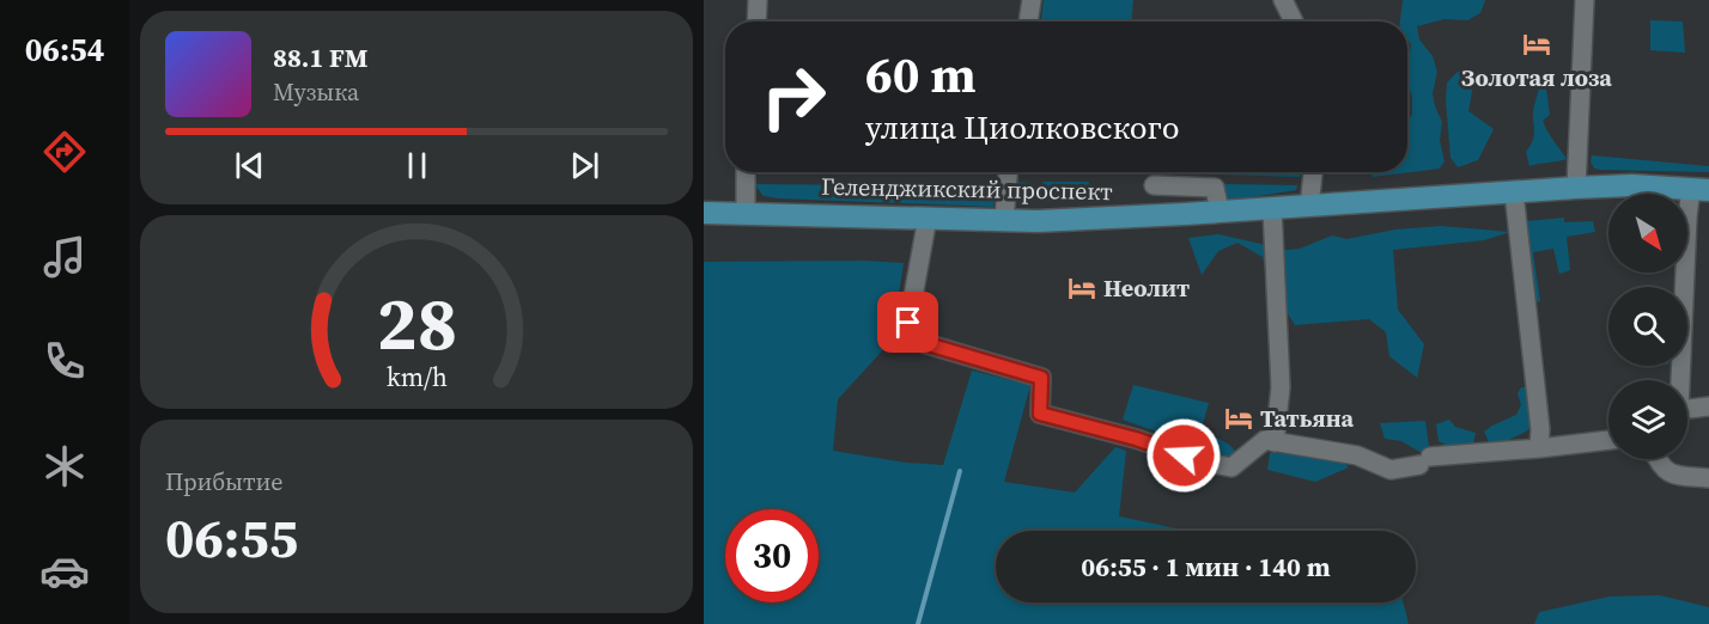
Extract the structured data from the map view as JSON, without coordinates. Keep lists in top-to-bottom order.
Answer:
{
  "streets": {
    "main road": ["Геленджикский проспект"]
  },
  "places": {
    "hotel": ["Золотая лоза", "Неолит", "Татьяна"]
  },
  "north": "bottom right",
  "page": {
    "tabs": "06:54",
    "turn": ["60 m", "улица Циолковского"],
    "song": ["88.1 FM", "Музыка"],
    "tile": ["Прибытие", "06:55"],
    "limit": "30",
    "trip": "06:55 · 1 мин · 140 m",
    "gauge": ["28", "km/h"]
  }
}
